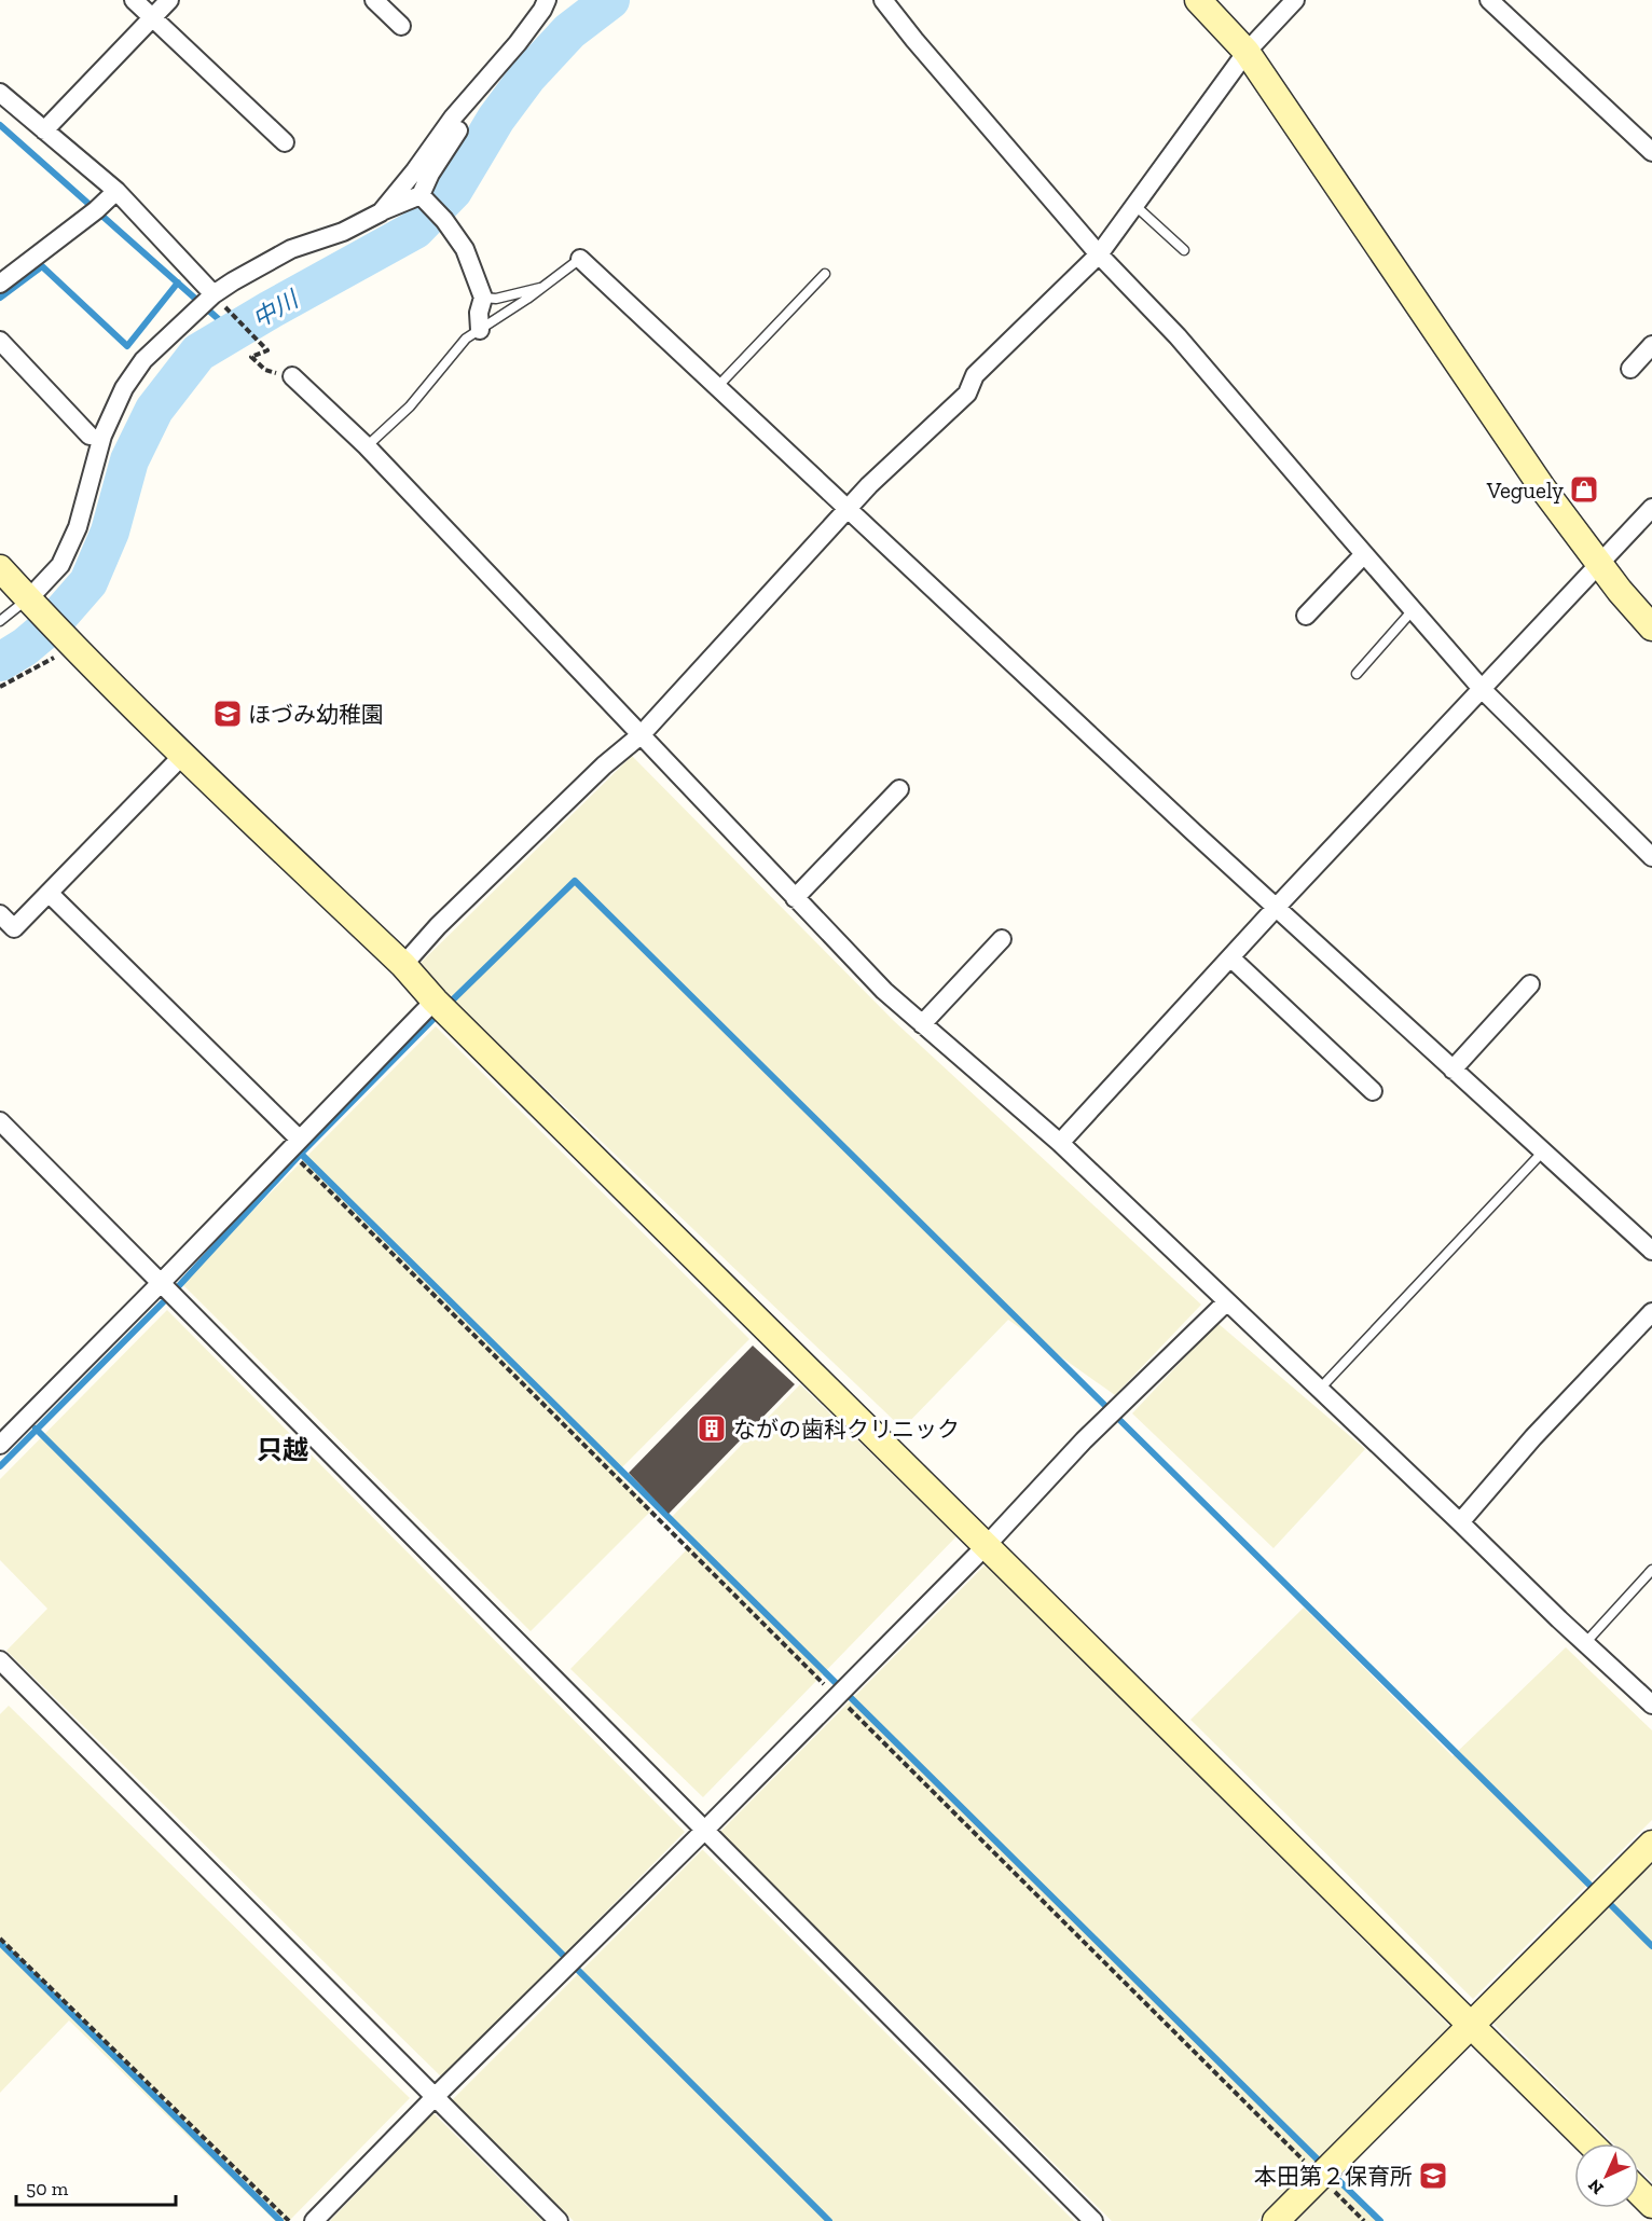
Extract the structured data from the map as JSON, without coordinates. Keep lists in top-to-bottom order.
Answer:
{
  "districts": ["只越"],
  "water": ["中川"],
  "places": {
    "shop": ["Veguely"],
    "school or university": ["ほづみ幼稚園", "本田第２保育所"],
    "building": ["ながの歯科クリニック"]
  },
  "scale_bar": "50 m",
  "north": "bottom left"
}
